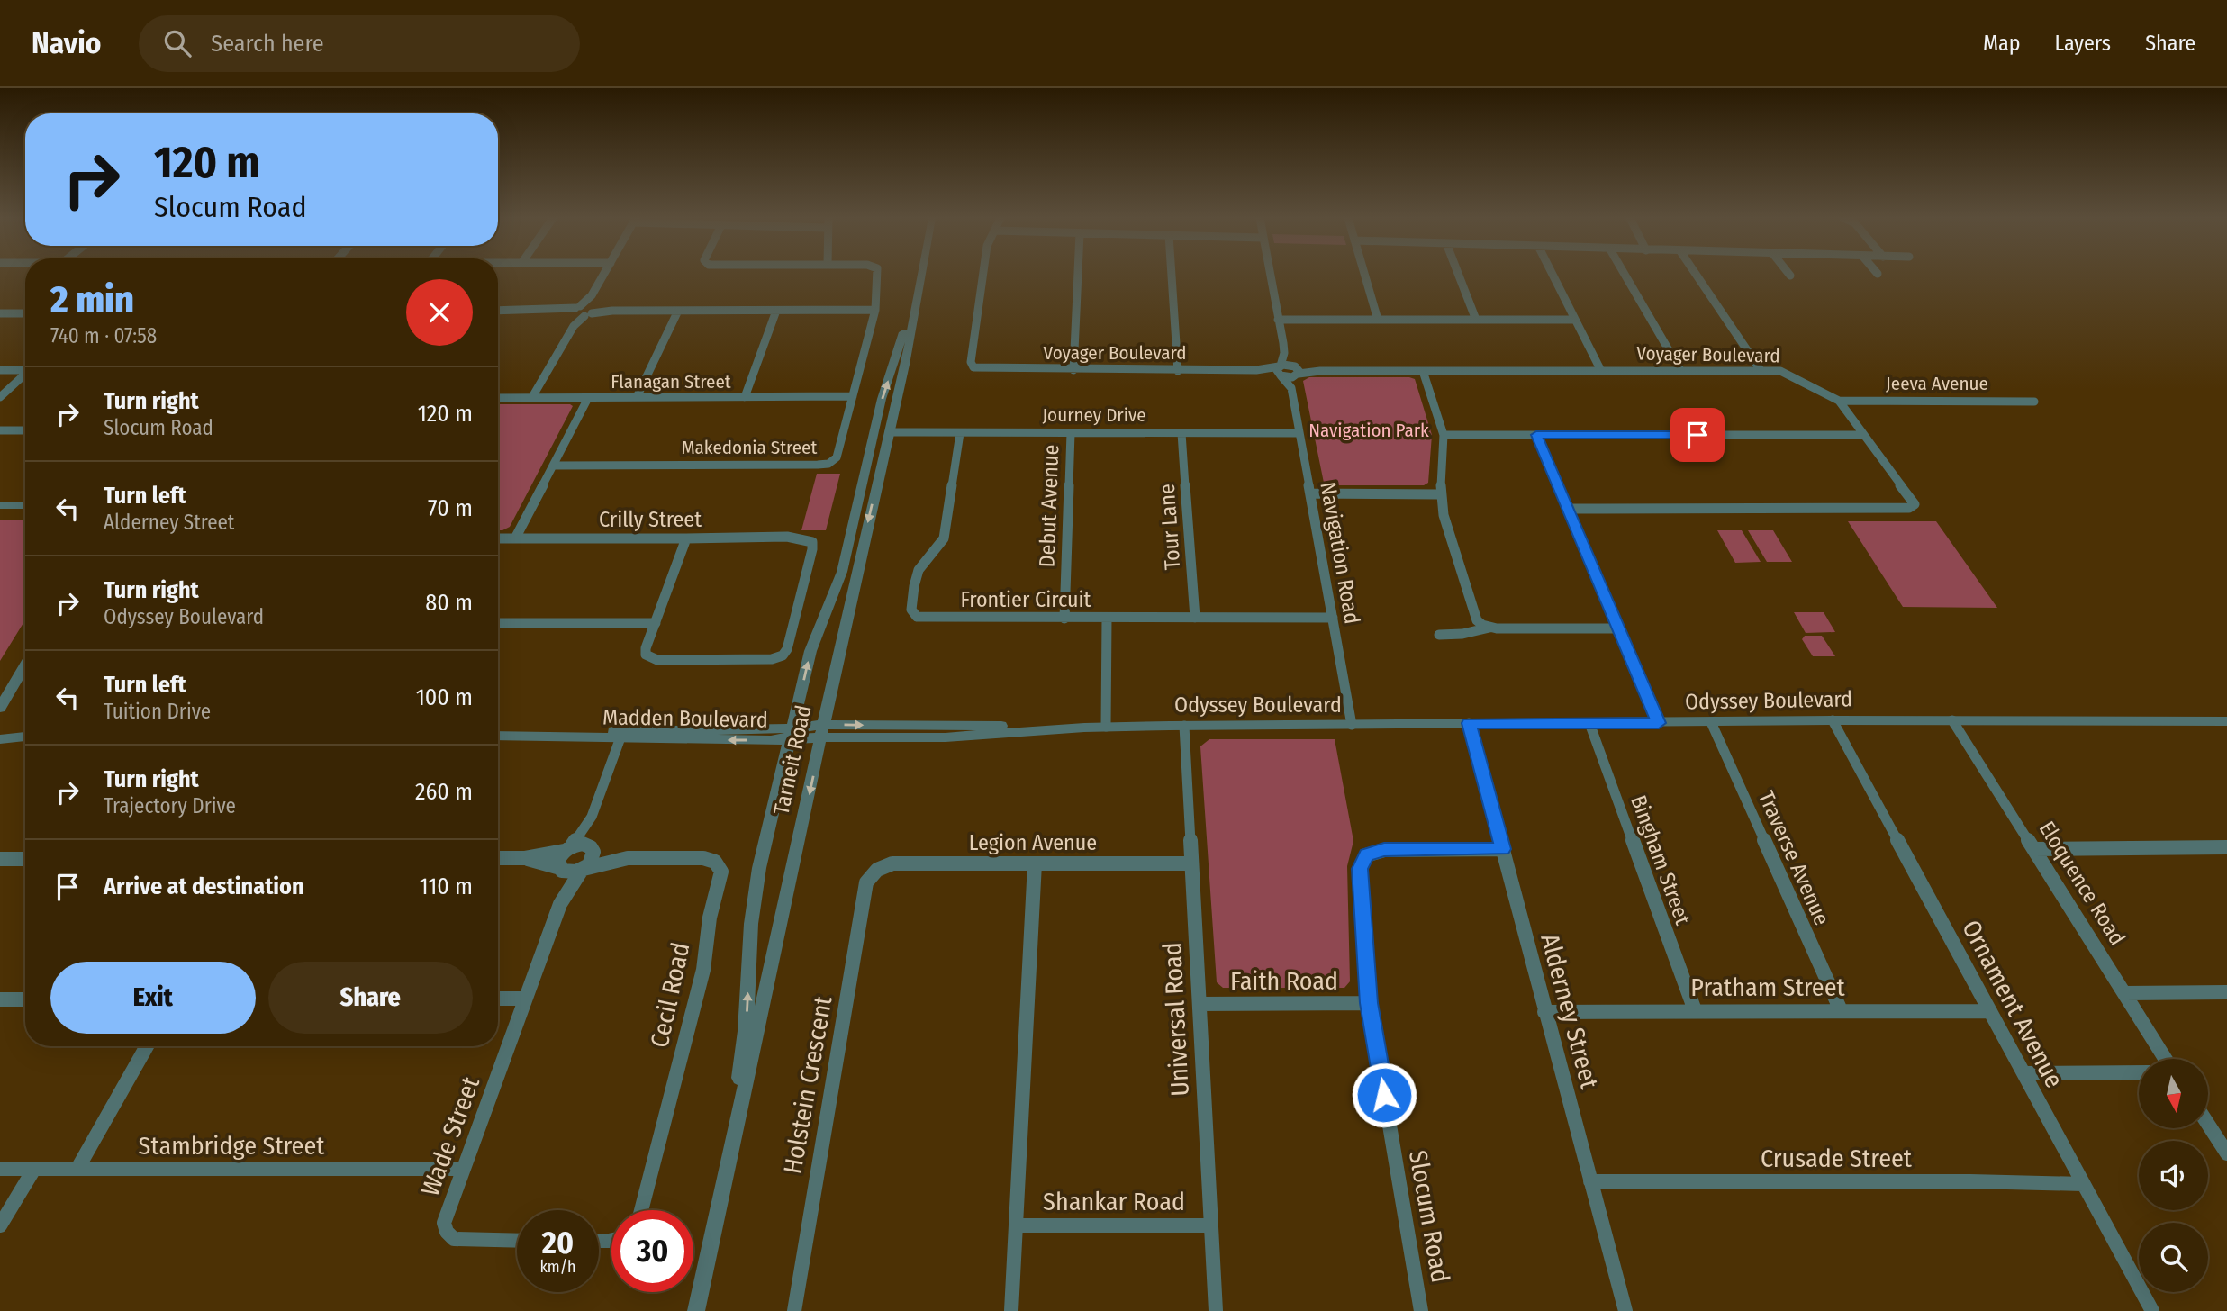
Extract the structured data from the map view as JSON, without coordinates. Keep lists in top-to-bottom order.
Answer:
{
  "streets": {
    "street": [
      "Voyager Boulevard",
      "Flanagan Street",
      "Jeeva Avenue",
      "Journey Drive",
      "Makedonia Street",
      "Debut Avenue",
      "Crilly Street",
      "Tour Lane",
      "Navigation Road",
      "Frontier Circuit",
      "Odyssey Boulevard",
      "Madden Boulevard",
      "Tarneit Road",
      "Legion Avenue",
      "Traverse Avenue",
      "Bingham Street",
      "Eloquence Road",
      "Faith Road",
      "Pratham Street",
      "Cecil Road",
      "Ornament Avenue",
      "Alderney Street",
      "Universal Road",
      "Holstein Crescent",
      "Wade Street",
      "Stambridge Street",
      "Crusade Street",
      "Shankar Road",
      "Slocum Road"
    ]
  },
  "crossings": [
    ["Voyager Boulevard", "Jeeva Avenue"],
    ["Flanagan Street", "Makedonia Street"],
    ["Journey Drive", "Debut Avenue"],
    ["Journey Drive", "Tour Lane"],
    ["Journey Drive", "Navigation Road"],
    ["Journey Drive", "Frontier Circuit"],
    ["Journey Drive", "Tarneit Road"],
    ["Debut Avenue", "Frontier Circuit"],
    ["Tour Lane", "Frontier Circuit"],
    ["Navigation Road", "Frontier Circuit"],
    ["Navigation Road", "Odyssey Boulevard"],
    ["Odyssey Boulevard", "Madden Boulevard"],
    ["Odyssey Boulevard", "Tarneit Road"],
    ["Odyssey Boulevard", "Traverse Avenue"],
    ["Odyssey Boulevard", "Bingham Street"],
    ["Odyssey Boulevard", "Eloquence Road"],
    ["Odyssey Boulevard", "Ornament Avenue"],
    ["Odyssey Boulevard", "Alderney Street"],
    ["Odyssey Boulevard", "Universal Road"],
    ["Madden Boulevard", "Tarneit Road"],
    ["Legion Avenue", "Universal Road"],
    ["Legion Avenue", "Holstein Crescent"],
    ["Traverse Avenue", "Pratham Street"],
    ["Bingham Street", "Pratham Street"],
    ["Faith Road", "Universal Road"],
    ["Faith Road", "Slocum Road"],
    ["Pratham Street", "Ornament Avenue"],
    ["Pratham Street", "Alderney Street"],
    ["Cecil Road", "Wade Street"],
    ["Ornament Avenue", "Crusade Street"],
    ["Alderney Street", "Crusade Street"],
    ["Alderney Street", "Slocum Road"],
    ["Universal Road", "Shankar Road"],
    ["Wade Street", "Stambridge Street"]
  ],
  "parks": ["Navigation Park"],
  "north": "bottom",
  "page": {
    "header": "Navio",
    "search": "Search here",
    "nav": ["Map", "Layers", "Share"],
    "turn": ["120 m", "Slocum Road"],
    "heading": ["2 min", "740 m · 07:58"],
    "list": [
      {
        "name": "Turn right",
        "note": "Slocum Road",
        "value": "120 m"
      },
      {
        "name": "Turn left",
        "note": "Alderney Street",
        "value": "70 m"
      },
      {
        "name": "Turn right",
        "note": "Odyssey Boulevard",
        "value": "80 m"
      },
      {
        "name": "Turn left",
        "note": "Tuition Drive",
        "value": "100 m"
      },
      {
        "name": "Turn right",
        "note": "Trajectory Drive",
        "value": "260 m"
      },
      {
        "name": "Arrive at destination",
        "value": "110 m"
      }
    ],
    "buttons": ["Exit", "Share"],
    "speed": "20 km/h",
    "limit": "30"
  }
}
